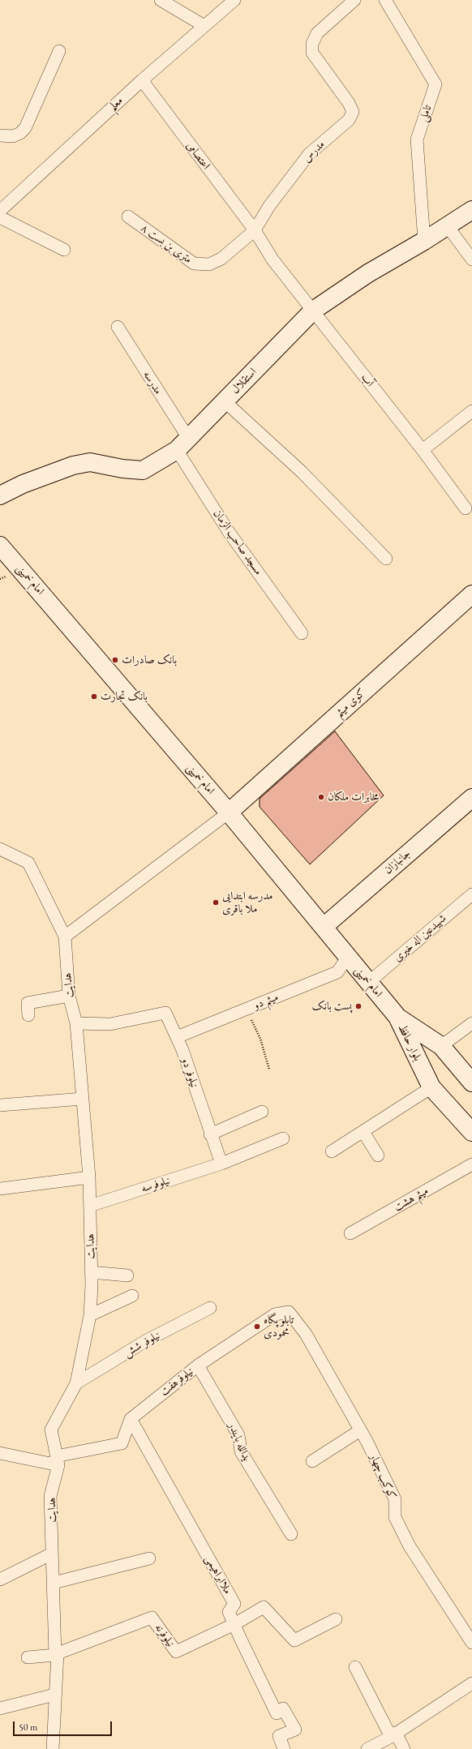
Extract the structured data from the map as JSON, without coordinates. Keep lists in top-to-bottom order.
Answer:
{
  "streets": {
    "main road": [
      "استقلال",
      "امام خمینی",
      "کوی میثم",
      "جانبازان",
      "بلوار حافظ"
    ],
    "street": [
      "معلم",
      "تاملی",
      "مدرس",
      "اعتصامی",
      "۸ متری بن بست",
      "آب",
      "مدرسه",
      "مسجد صاحب الزمان",
      "شهیدعین اله خیری",
      "هدایت",
      "میثم دو",
      "نیلوفر دو",
      "نیلوفرسه",
      "میثم هشت",
      "نیلوفر شش",
      "نیلوفرهفت",
      "یدالله بایندر",
      "کوکب چهار",
      "ملاابراهیمی",
      "نیلوفرنه"
    ]
  },
  "crossings": [
    ["معلم", "اعتصامی"],
    ["تاملی", "استقلال"],
    ["مدرس", "اعتصامی"],
    ["مدرس", "۸ متری بن بست"],
    ["اعتصامی", "۸ متری بن بست"],
    ["آب", "استقلال"],
    ["استقلال", "مدرسه"],
    ["استقلال", "مسجد صاحب الزمان"],
    ["مدرسه", "مسجد صاحب الزمان"],
    ["امام خمینی", "کوی میثم"],
    ["امام خمینی", "جانبازان"],
    ["امام خمینی", "شهیدعین اله خیری"],
    ["امام خمینی", "میثم دو"],
    ["امام خمینی", "بلوار حافظ"],
    ["هدایت", "نیلوفر دو"],
    ["هدایت", "نیلوفرسه"],
    ["هدایت", "نیلوفر شش"],
    ["هدایت", "نیلوفرنه"],
    ["میثم دو", "نیلوفر دو"],
    ["نیلوفر دو", "نیلوفرسه"],
    ["نیلوفرهفت", "یدالله بایندر"],
    ["نیلوفرهفت", "کوکب چهار"],
    ["نیلوفرهفت", "ملاابراهیمی"],
    ["ملاابراهیمی", "نیلوفرنه"]
  ],
  "places": [
    "بانک صادرات",
    "بانک تجارت",
    "مخابرات ملکان",
    "مدرسه ابتدایی ملا باقری",
    "پست بانک",
    "تابلو پگاه محمودی"
  ],
  "scale_bar": "50 m"
}
